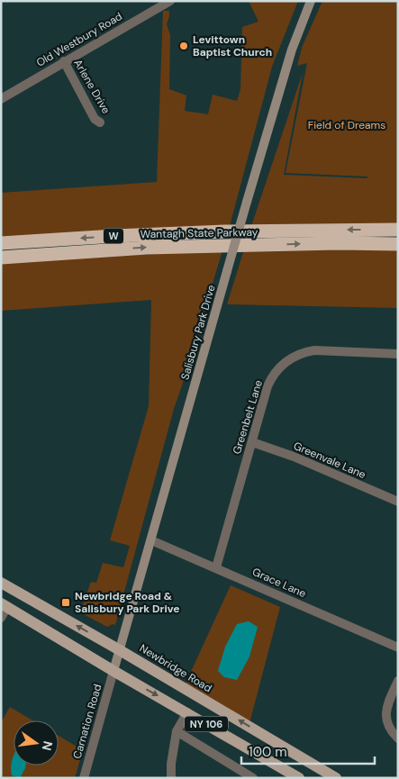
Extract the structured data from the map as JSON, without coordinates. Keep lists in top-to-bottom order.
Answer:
{
  "streets": {
    "highway": ["Wantagh State Parkway", "W"],
    "main road": ["Salisbury Park Drive", "Newbridge Road", "NY 106"],
    "street": [
      "Old Westbury Road",
      "Arlene Drive",
      "Greenbelt Lane",
      "Greenvale Lane",
      "Grace Lane",
      "Carnation Road"
    ]
  },
  "crossings": [
    ["Old Westbury Road", "Arlene Drive"],
    ["Salisbury Park Drive", "Grace Lane"],
    ["Salisbury Park Drive", "Newbridge Road"],
    ["Salisbury Park Drive", "Carnation Road"],
    ["Salisbury Park Drive", "NY 106"],
    ["Greenbelt Lane", "Greenvale Lane"],
    ["Greenbelt Lane", "Grace Lane"],
    ["Carnation Road", "NY 106"]
  ],
  "parks": ["Field of Dreams"],
  "places": {
    "other": ["Levittown Baptist Church"],
    "transit": ["Newbridge Road & Salisbury Park Drive"]
  },
  "scale_bar": "100 m",
  "north": "right"
}
